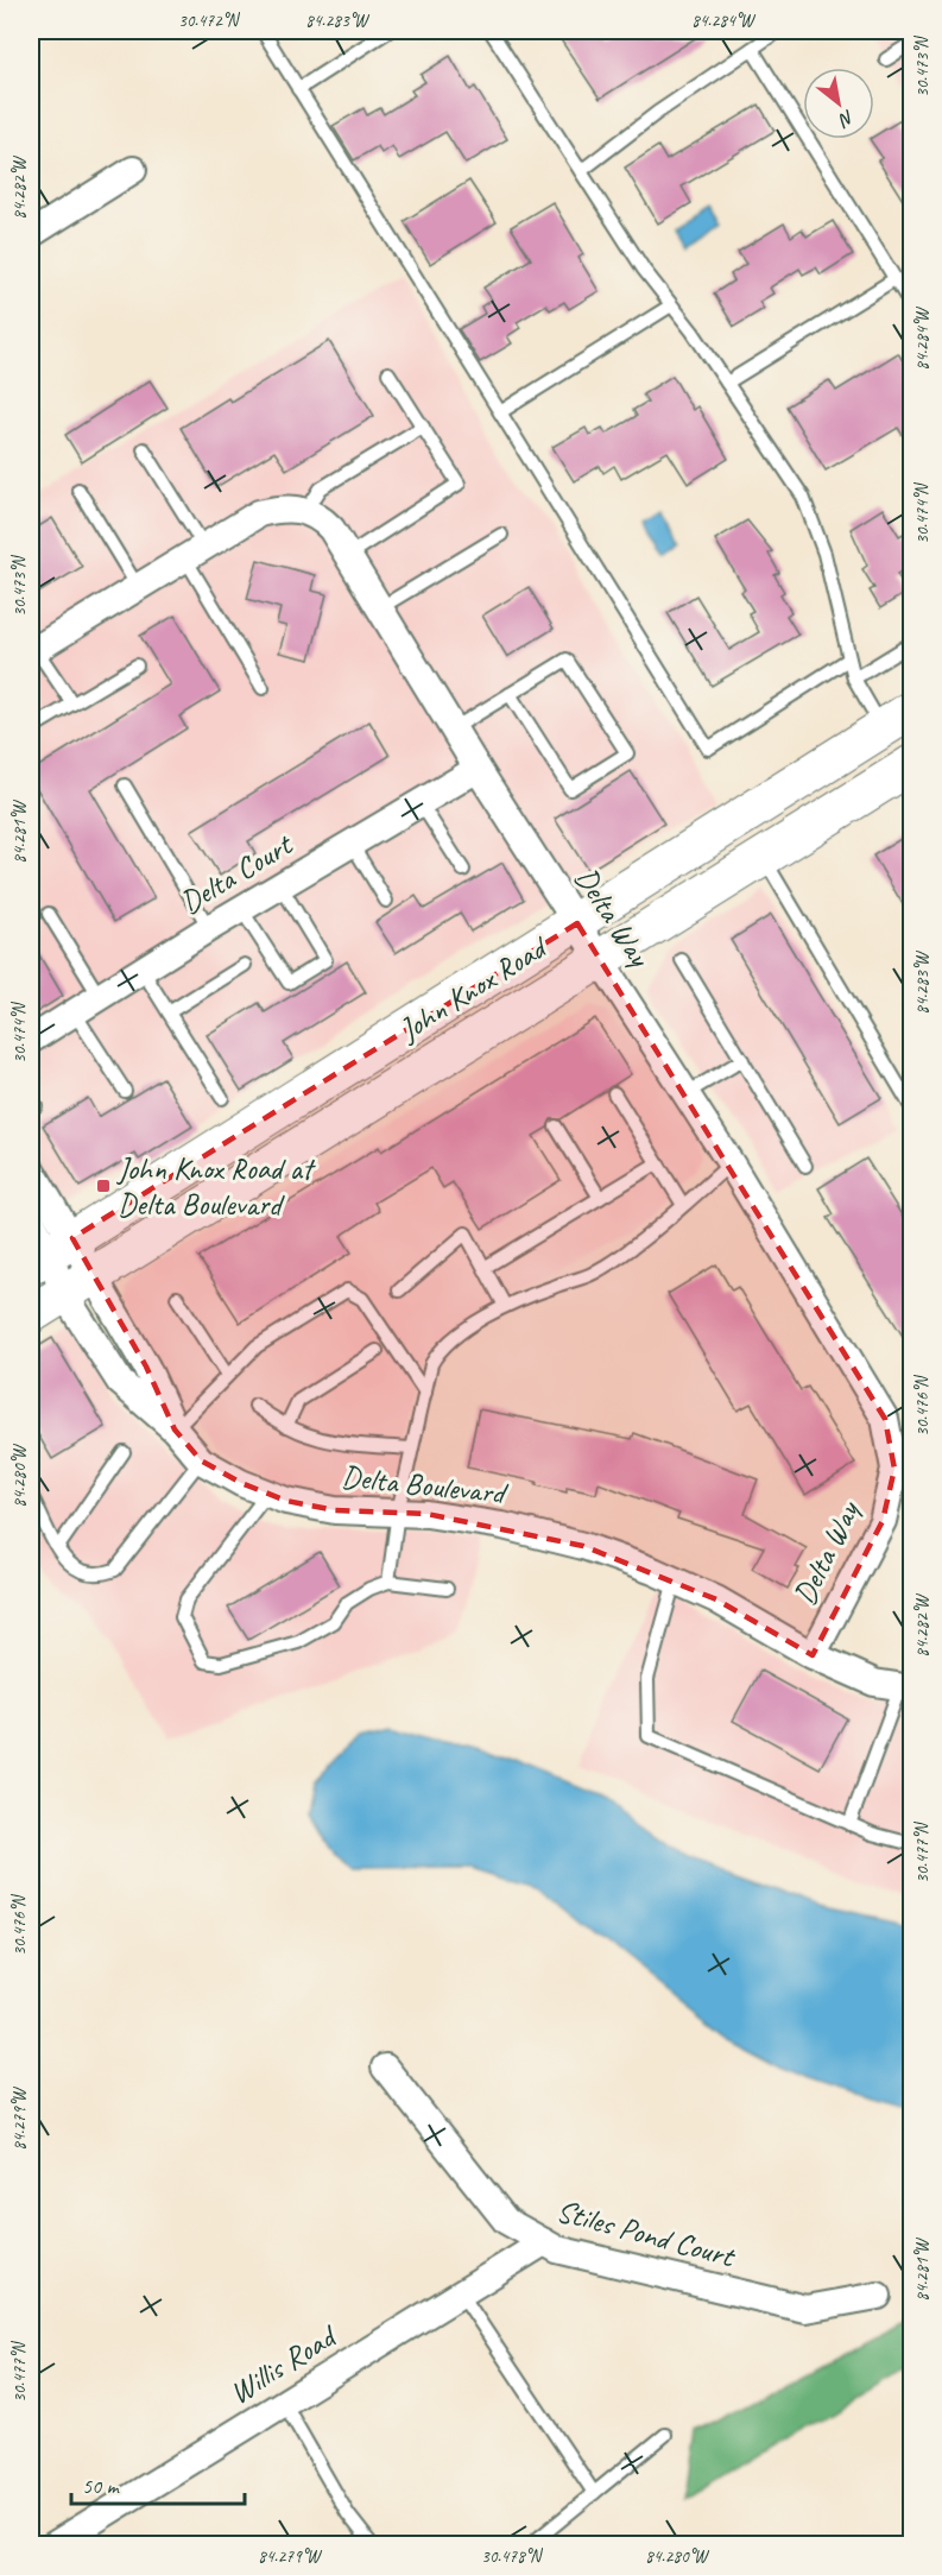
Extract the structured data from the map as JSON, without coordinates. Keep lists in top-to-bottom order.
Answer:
{
  "streets": {
    "main road": ["John Knox Road"],
    "street": [
      "Delta Court",
      "Delta Way",
      "Delta Boulevard",
      "Stiles Pond Court",
      "Willis Road"
    ]
  },
  "crossings": [
    ["Delta Court", "Delta Way"],
    ["Delta Way", "John Knox Road"],
    ["Delta Way", "Delta Boulevard"],
    ["John Knox Road", "Delta Boulevard"],
    ["Stiles Pond Court", "Willis Road"]
  ],
  "places": {
    "transit": ["John Knox Road at Delta Boulevard"]
  },
  "scale_bar": "50 m",
  "north": "bottom right",
  "coordinates": [
    "30.472°N",
    "84.283°W",
    "84.284°W",
    "30.473°N",
    "84.282°W",
    "30.474°N",
    "84.281°W",
    "30.476°N",
    "84.280°W",
    "30.477°N",
    "84.279°W",
    "30.478°N"
  ]
}
